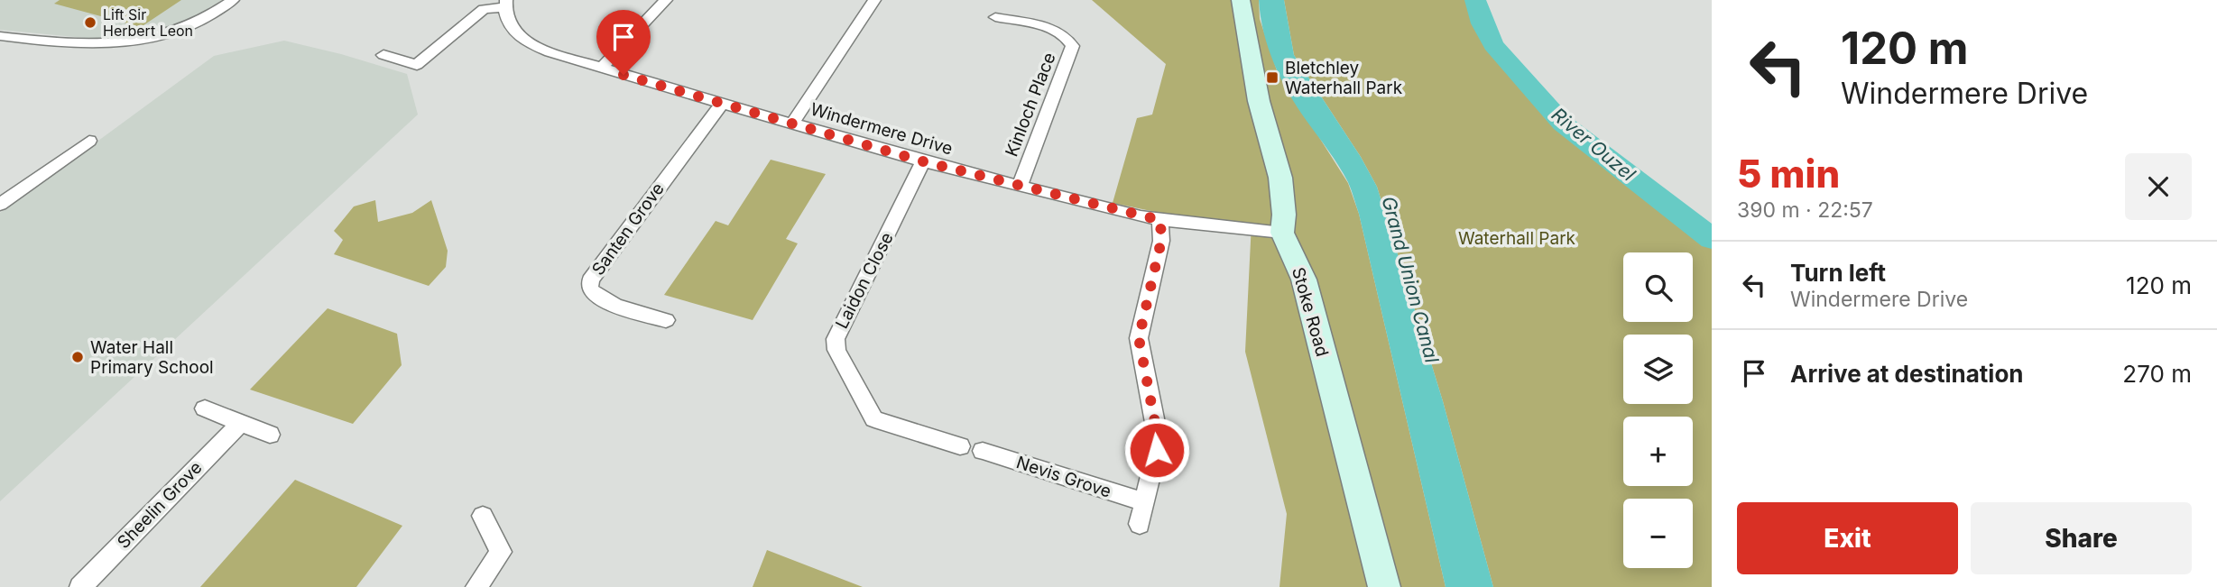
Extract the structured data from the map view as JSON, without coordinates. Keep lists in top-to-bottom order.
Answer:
{
  "streets": {
    "street": [
      "Kinloch Place",
      "Windermere Drive",
      "Santen Grove",
      "Laidon Close",
      "Stoke Road",
      "Nevis Grove",
      "Sheelin Grove"
    ]
  },
  "crossings": [
    ["Kinloch Place", "Windermere Drive"],
    ["Windermere Drive", "Santen Grove"],
    ["Windermere Drive", "Laidon Close"],
    ["Windermere Drive", "Stoke Road"]
  ],
  "water": ["River Ouzel", "Grand Union Canal"],
  "parks": ["Waterhall Park"],
  "places": {
    "other": ["Lift Sir Herbert Leon", "Water Hall Primary School"],
    "transit": ["Bletchley Waterhall Park"]
  },
  "page": {
    "turn": ["120 m", "Windermere Drive"],
    "heading": ["5 min", "390 m · 22:57"],
    "list": [
      {
        "name": "Turn left",
        "note": "Windermere Drive",
        "value": "120 m"
      },
      {
        "name": "Arrive at destination",
        "value": "270 m"
      }
    ],
    "map_buttons": ["+", "−"],
    "buttons": ["Exit", "Share"]
  }
}
